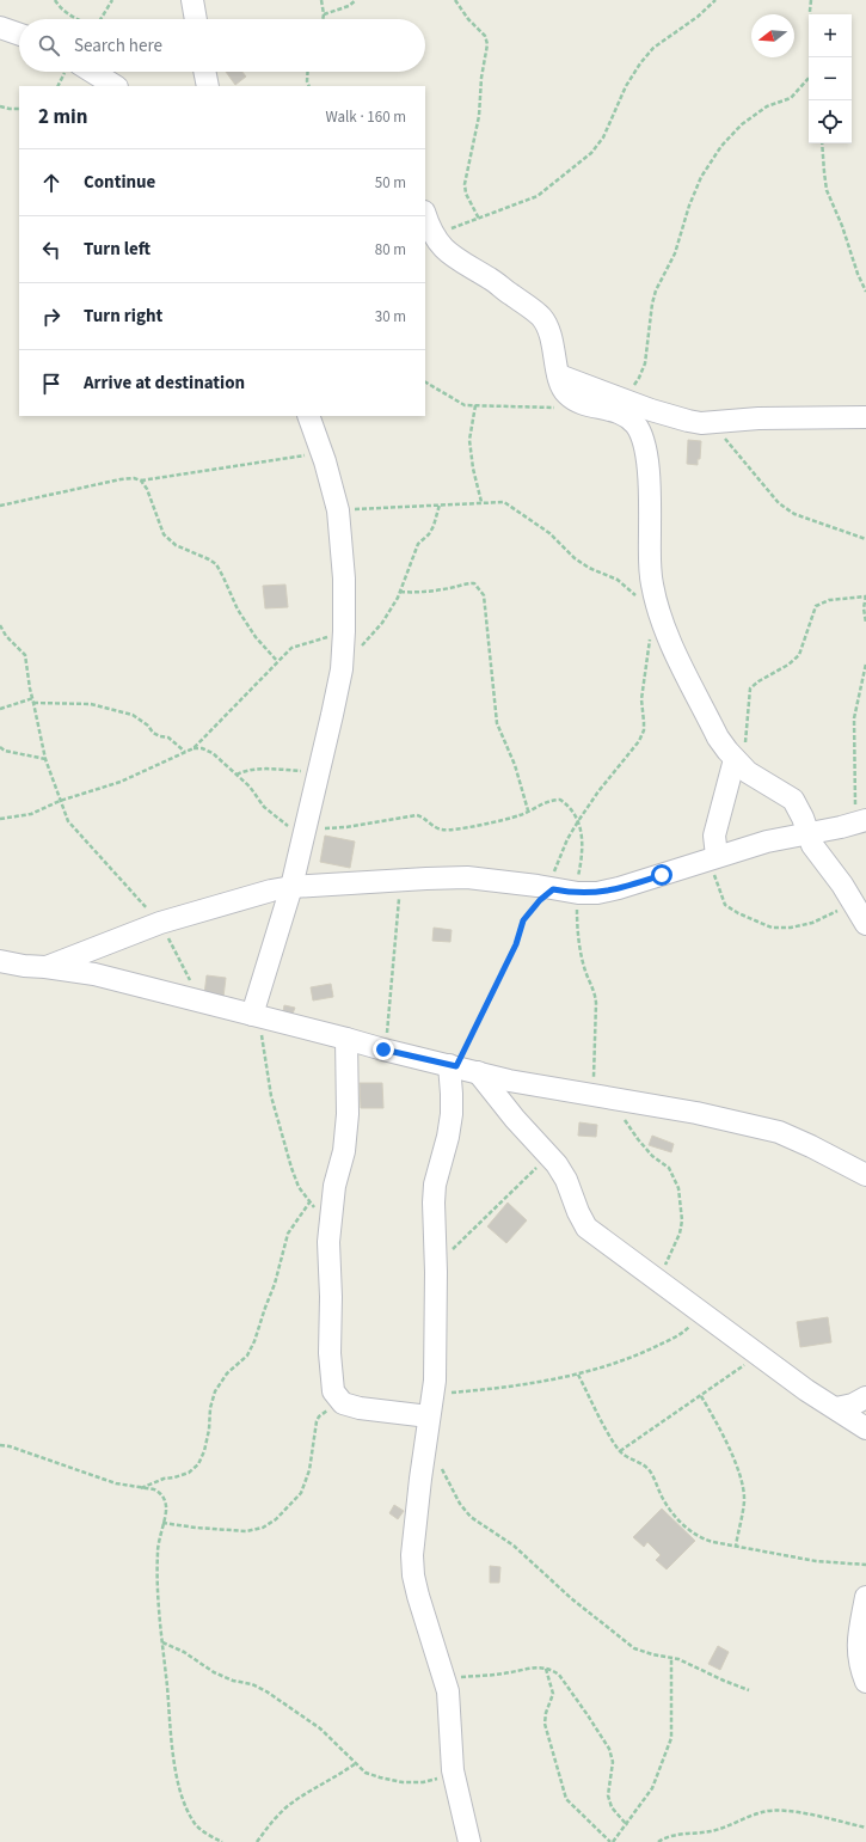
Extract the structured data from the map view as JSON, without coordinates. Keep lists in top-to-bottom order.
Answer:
{
  "north": "left",
  "page": {
    "map_buttons": ["+", "−"],
    "search": "Search here",
    "heading": ["2 min", "Walk · 160 m"],
    "list": [
      ["Continue", "50 m"],
      ["Turn left", "80 m"],
      ["Turn right", "30 m"],
      "Arrive at destination"
    ]
  }
}
